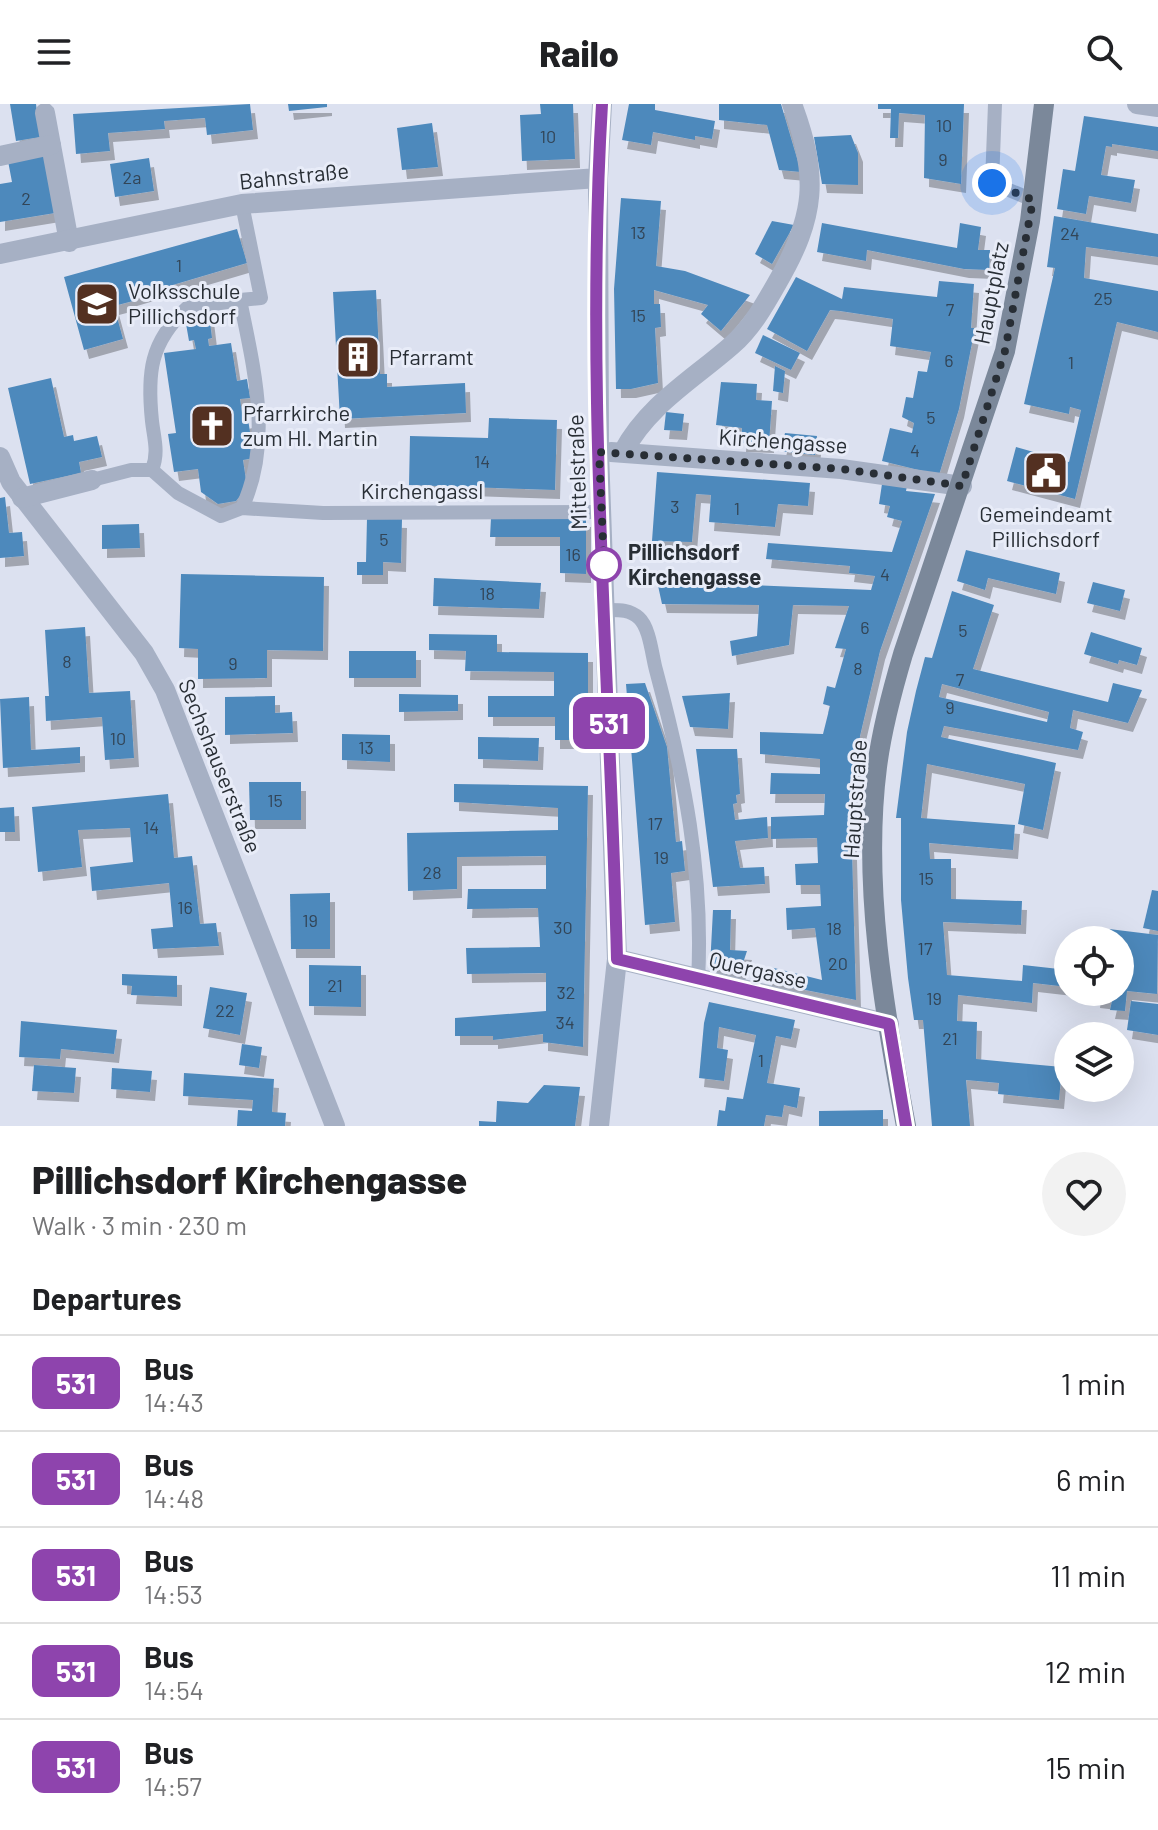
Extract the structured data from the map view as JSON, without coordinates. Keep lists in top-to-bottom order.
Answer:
{
  "streets": {
    "main road": ["Hauptplatz", "Hauptstraße"],
    "street": [
      "Bahnstraße",
      "Kirchengasse",
      "Mittelstraße",
      "Sechshauserstraße",
      "Quergasse"
    ],
    "lane": ["Kirchengassl"]
  },
  "crossings": [
    ["Bahnstraße", "Mittelstraße"],
    ["Hauptplatz", "Kirchengasse"],
    ["Hauptplatz", "Hauptstraße"],
    ["Kirchengasse", "Mittelstraße"],
    ["Kirchengasse", "Hauptstraße"],
    ["Mittelstraße", "Kirchengassl"],
    ["Mittelstraße", "Quergasse"],
    ["Hauptstraße", "Quergasse"]
  ],
  "places": {
    "school or university": ["Volksschule Pillichsdorf"],
    "building": ["Pfarramt"],
    "church": ["Pfarrkirche zum Hl. Martin"],
    "public building": ["Gemeindeamt Pillichsdorf"],
    "other": ["Pillichsdorf Kirchengasse"]
  },
  "lines": ["bus line 531"],
  "house_numbers": [
    "10",
    "10",
    "9",
    "2a",
    "2",
    "13",
    "24",
    "1",
    "25",
    "7",
    "15",
    "6",
    "1",
    "5",
    "4",
    "14",
    "3",
    "1",
    "5",
    "16",
    "4",
    "18",
    "6",
    "5",
    "8",
    "9",
    "8",
    "7",
    "9",
    "10",
    "13",
    "15",
    "17",
    "14",
    "19",
    "28",
    "15",
    "16",
    "19",
    "30",
    "18",
    "17",
    "20",
    "21",
    "32",
    "19",
    "22",
    "34",
    "21",
    "1"
  ],
  "page": {
    "header": "Railo",
    "on_map": "531",
    "heading": [
      ["Pillichsdorf Kirchengasse", "Walk · 3 min · 230 m"],
      "Departures"
    ],
    "list": [
      {
        "mark": "531",
        "name": "Bus",
        "note": "14:43",
        "value": "1 min"
      },
      {
        "mark": "531",
        "name": "Bus",
        "note": "14:48",
        "value": "6 min"
      },
      {
        "mark": "531",
        "name": "Bus",
        "note": "14:53",
        "value": "11 min"
      },
      {
        "mark": "531",
        "name": "Bus",
        "note": "14:54",
        "value": "12 min"
      },
      {
        "mark": "531",
        "name": "Bus",
        "note": "14:57",
        "value": "15 min"
      }
    ]
  }
}
